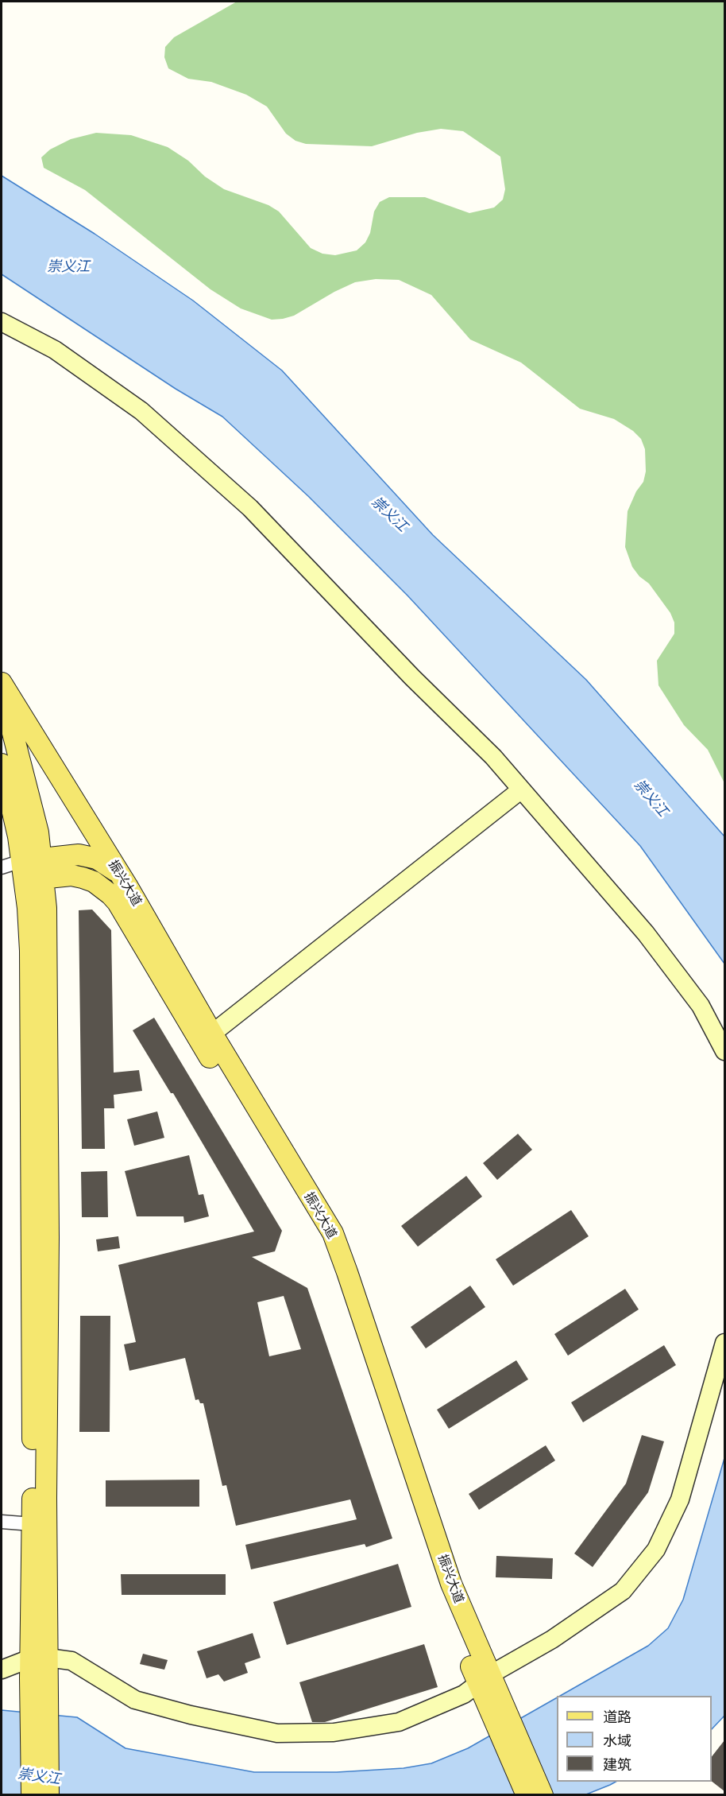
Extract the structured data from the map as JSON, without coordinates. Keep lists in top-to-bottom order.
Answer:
{
  "streets": {
    "main road": ["振兴大道"]
  },
  "water": ["崇义江"],
  "legend": ["道路", "水域", "建筑"]
}
